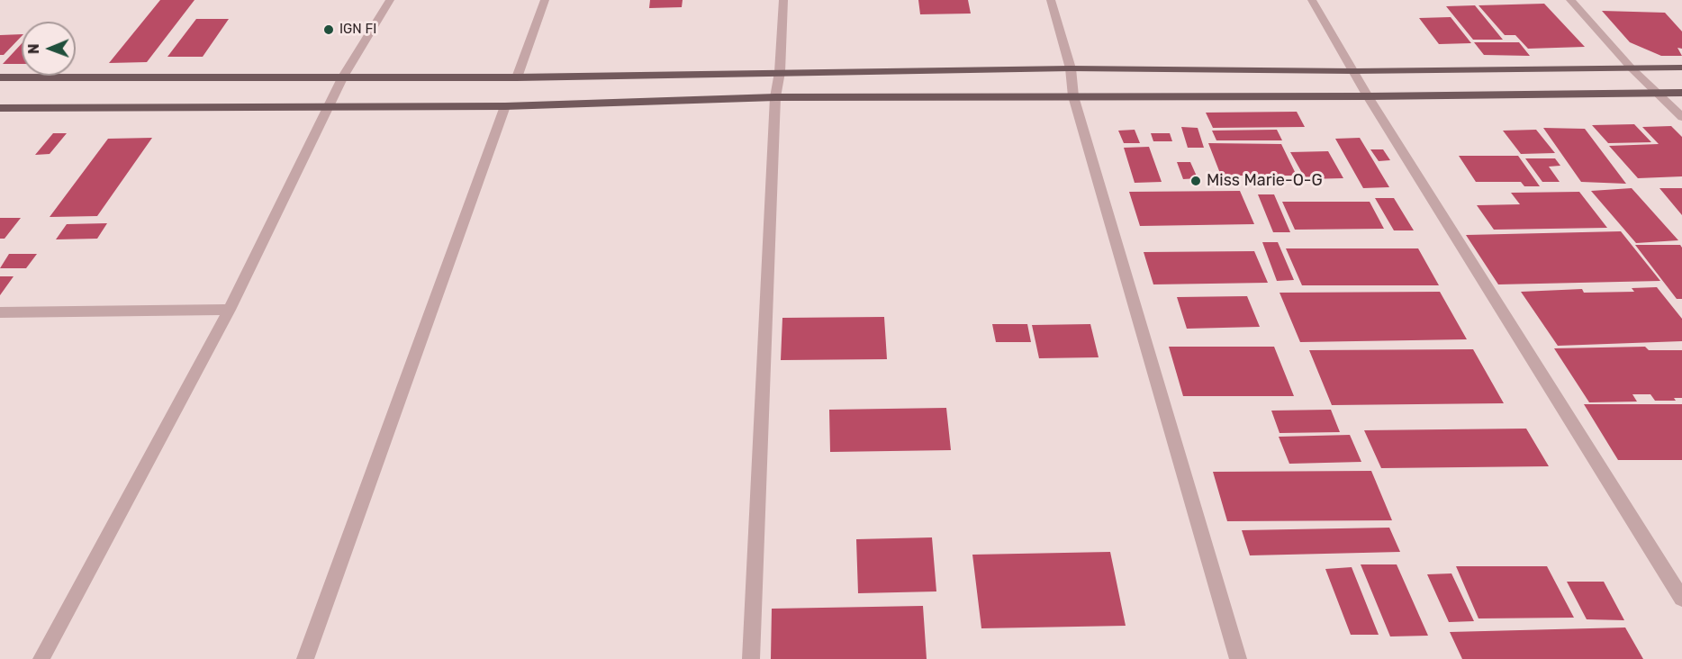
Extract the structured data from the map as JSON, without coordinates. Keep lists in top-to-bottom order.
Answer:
{
  "places": ["IGN FI", "Miss Marie-O-G"],
  "north": "left"
}
